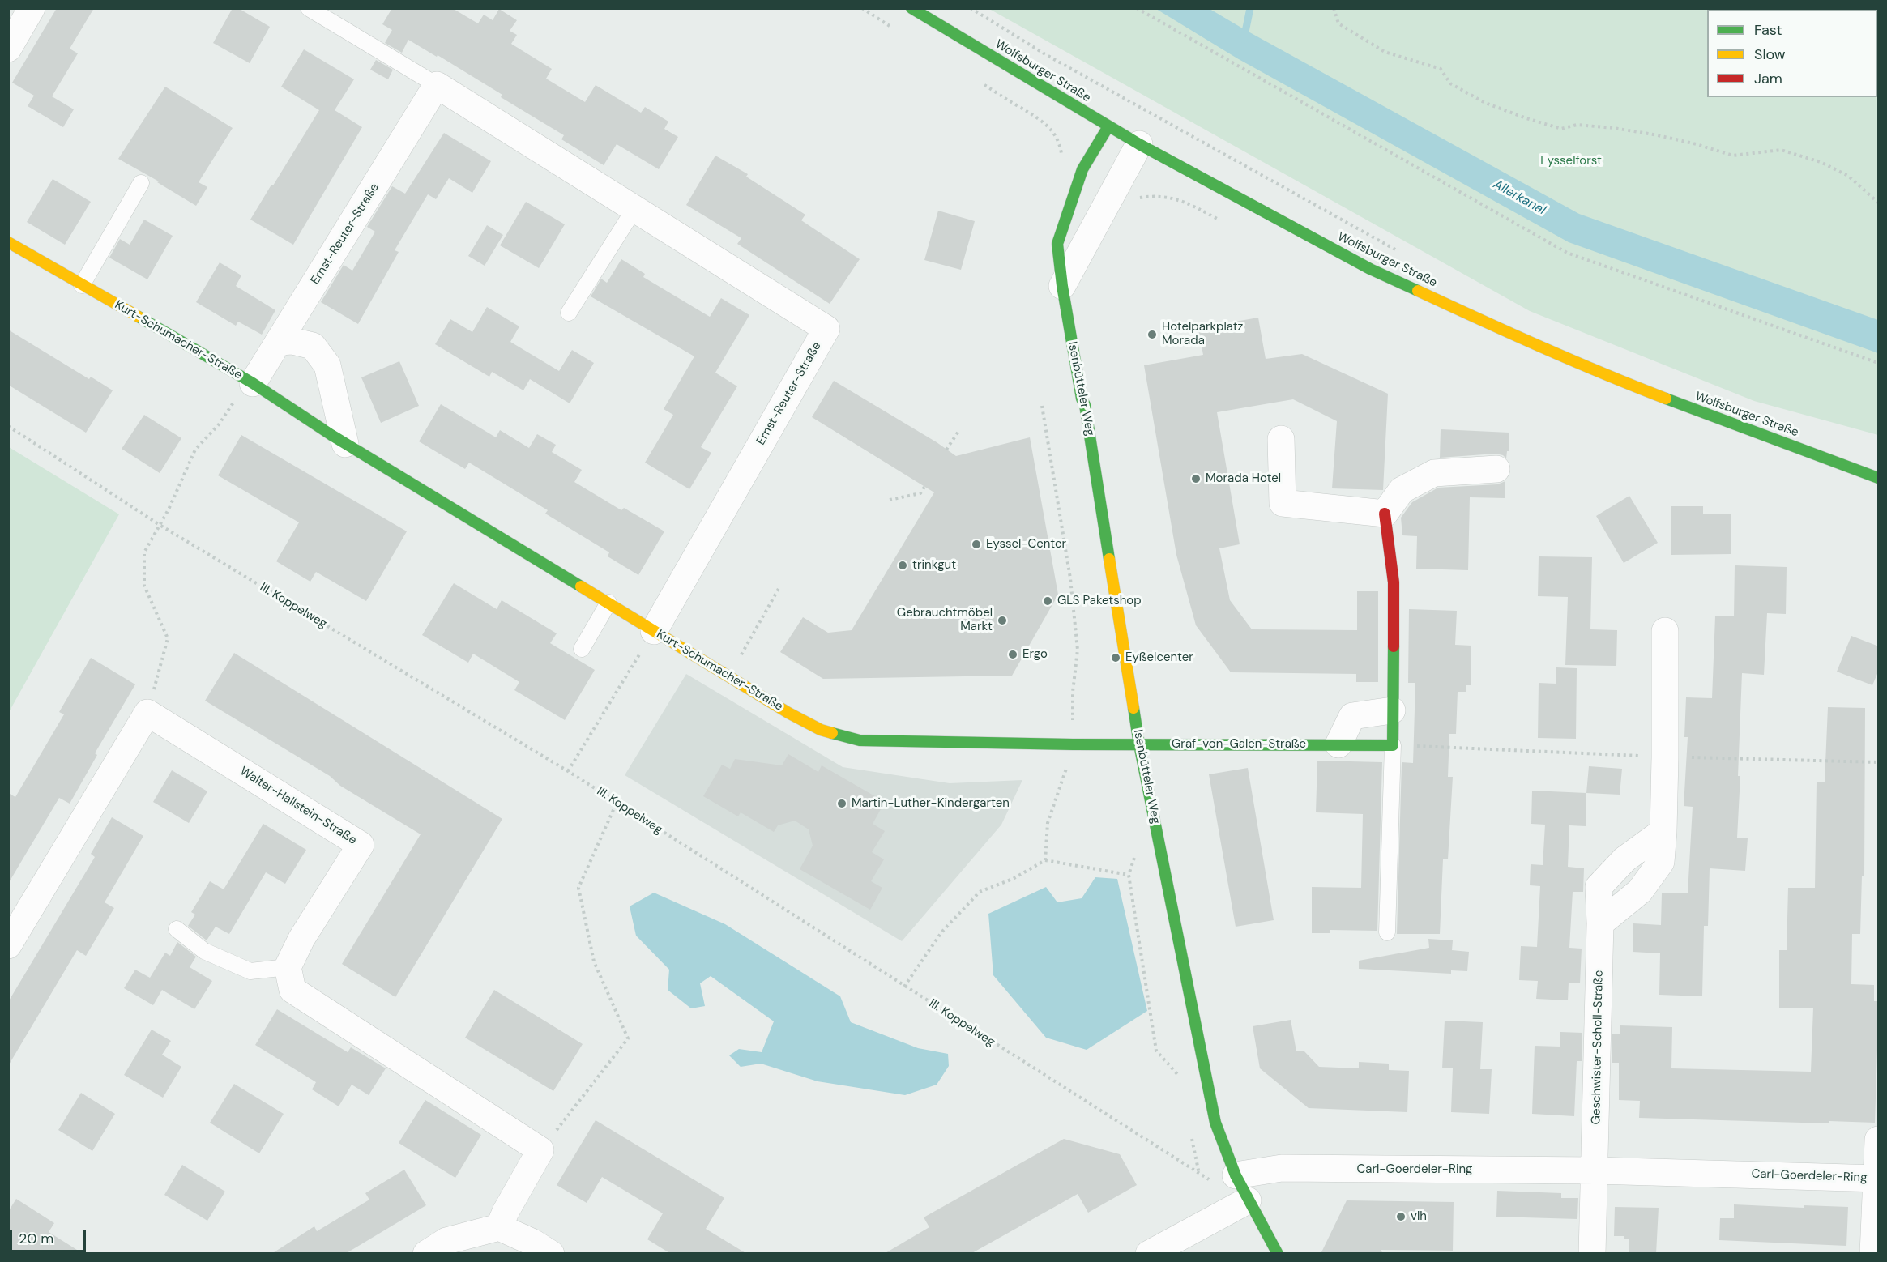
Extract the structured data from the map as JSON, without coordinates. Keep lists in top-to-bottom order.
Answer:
{
  "streets": {
    "street": [
      "Wolfsburger Straße",
      "Ernst-Reuter-Straße",
      "Kurt-Schumacher-Straße",
      "Isenbütteler Weg",
      "Graf-von-Galen-Straße",
      "Walter-Hallstein-Straße",
      "Geschwister-Scholl-Straße",
      "Carl-Goerdeler-Ring"
    ],
    "path": ["III. Koppelweg"]
  },
  "crossings": [
    ["Wolfsburger Straße", "Isenbütteler Weg"],
    ["Ernst-Reuter-Straße", "Kurt-Schumacher-Straße"],
    ["Kurt-Schumacher-Straße", "Isenbütteler Weg"],
    ["Kurt-Schumacher-Straße", "Graf-von-Galen-Straße"],
    ["Isenbütteler Weg", "III. Koppelweg"],
    ["Isenbütteler Weg", "Graf-von-Galen-Straße"],
    ["Isenbütteler Weg", "Carl-Goerdeler-Ring"],
    ["Geschwister-Scholl-Straße", "Carl-Goerdeler-Ring"]
  ],
  "water": ["Allerkanal"],
  "parks": ["Eysselforst"],
  "places": [
    "Hotelparkplatz Morada",
    "Morada Hotel",
    "Eyssel-Center",
    "trinkgut",
    "GLS Paketshop",
    "Gebrauchtmöbel Markt",
    "Ergo",
    "Eyßelcenter",
    "Martin-Luther-Kindergarten",
    "vlh"
  ],
  "legend": ["Fast", "Slow", "Jam"],
  "scale_bar": "20 m"
}
